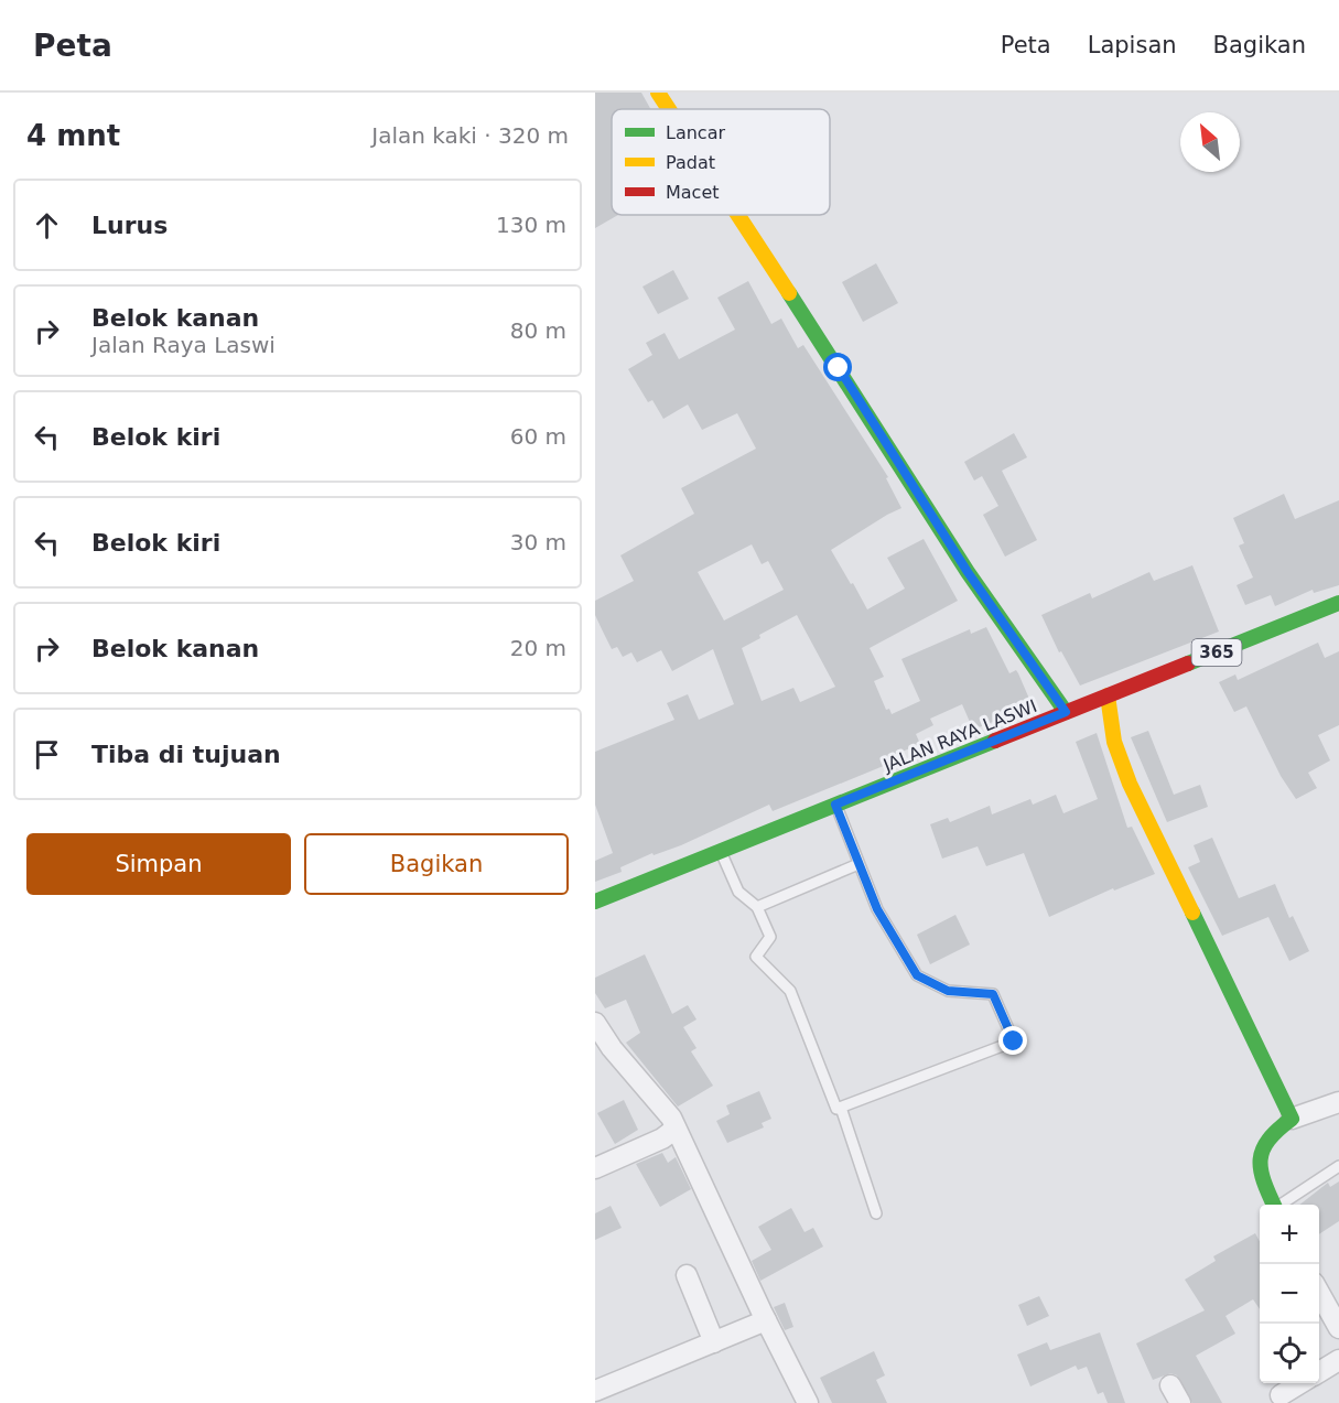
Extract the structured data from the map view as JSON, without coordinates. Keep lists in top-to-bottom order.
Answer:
{
  "streets": {
    "street": ["365", "JALAN RAYA LASWI"]
  },
  "legend": ["Lancar", "Padat", "Macet"],
  "north": "top left",
  "page": {
    "header": "Peta",
    "nav": ["Peta", "Lapisan", "Bagikan"],
    "heading": ["4 mnt", "Jalan kaki · 320 m"],
    "list": [
      ["Lurus", "130 m"],
      ["Belok kanan", "Jalan Raya Laswi", "80 m"],
      ["Belok kiri", "60 m"],
      ["Belok kiri", "30 m"],
      ["Belok kanan", "20 m"],
      "Tiba di tujuan"
    ],
    "buttons": ["Simpan", "Bagikan"],
    "map_buttons": ["+", "−"]
  }
}
